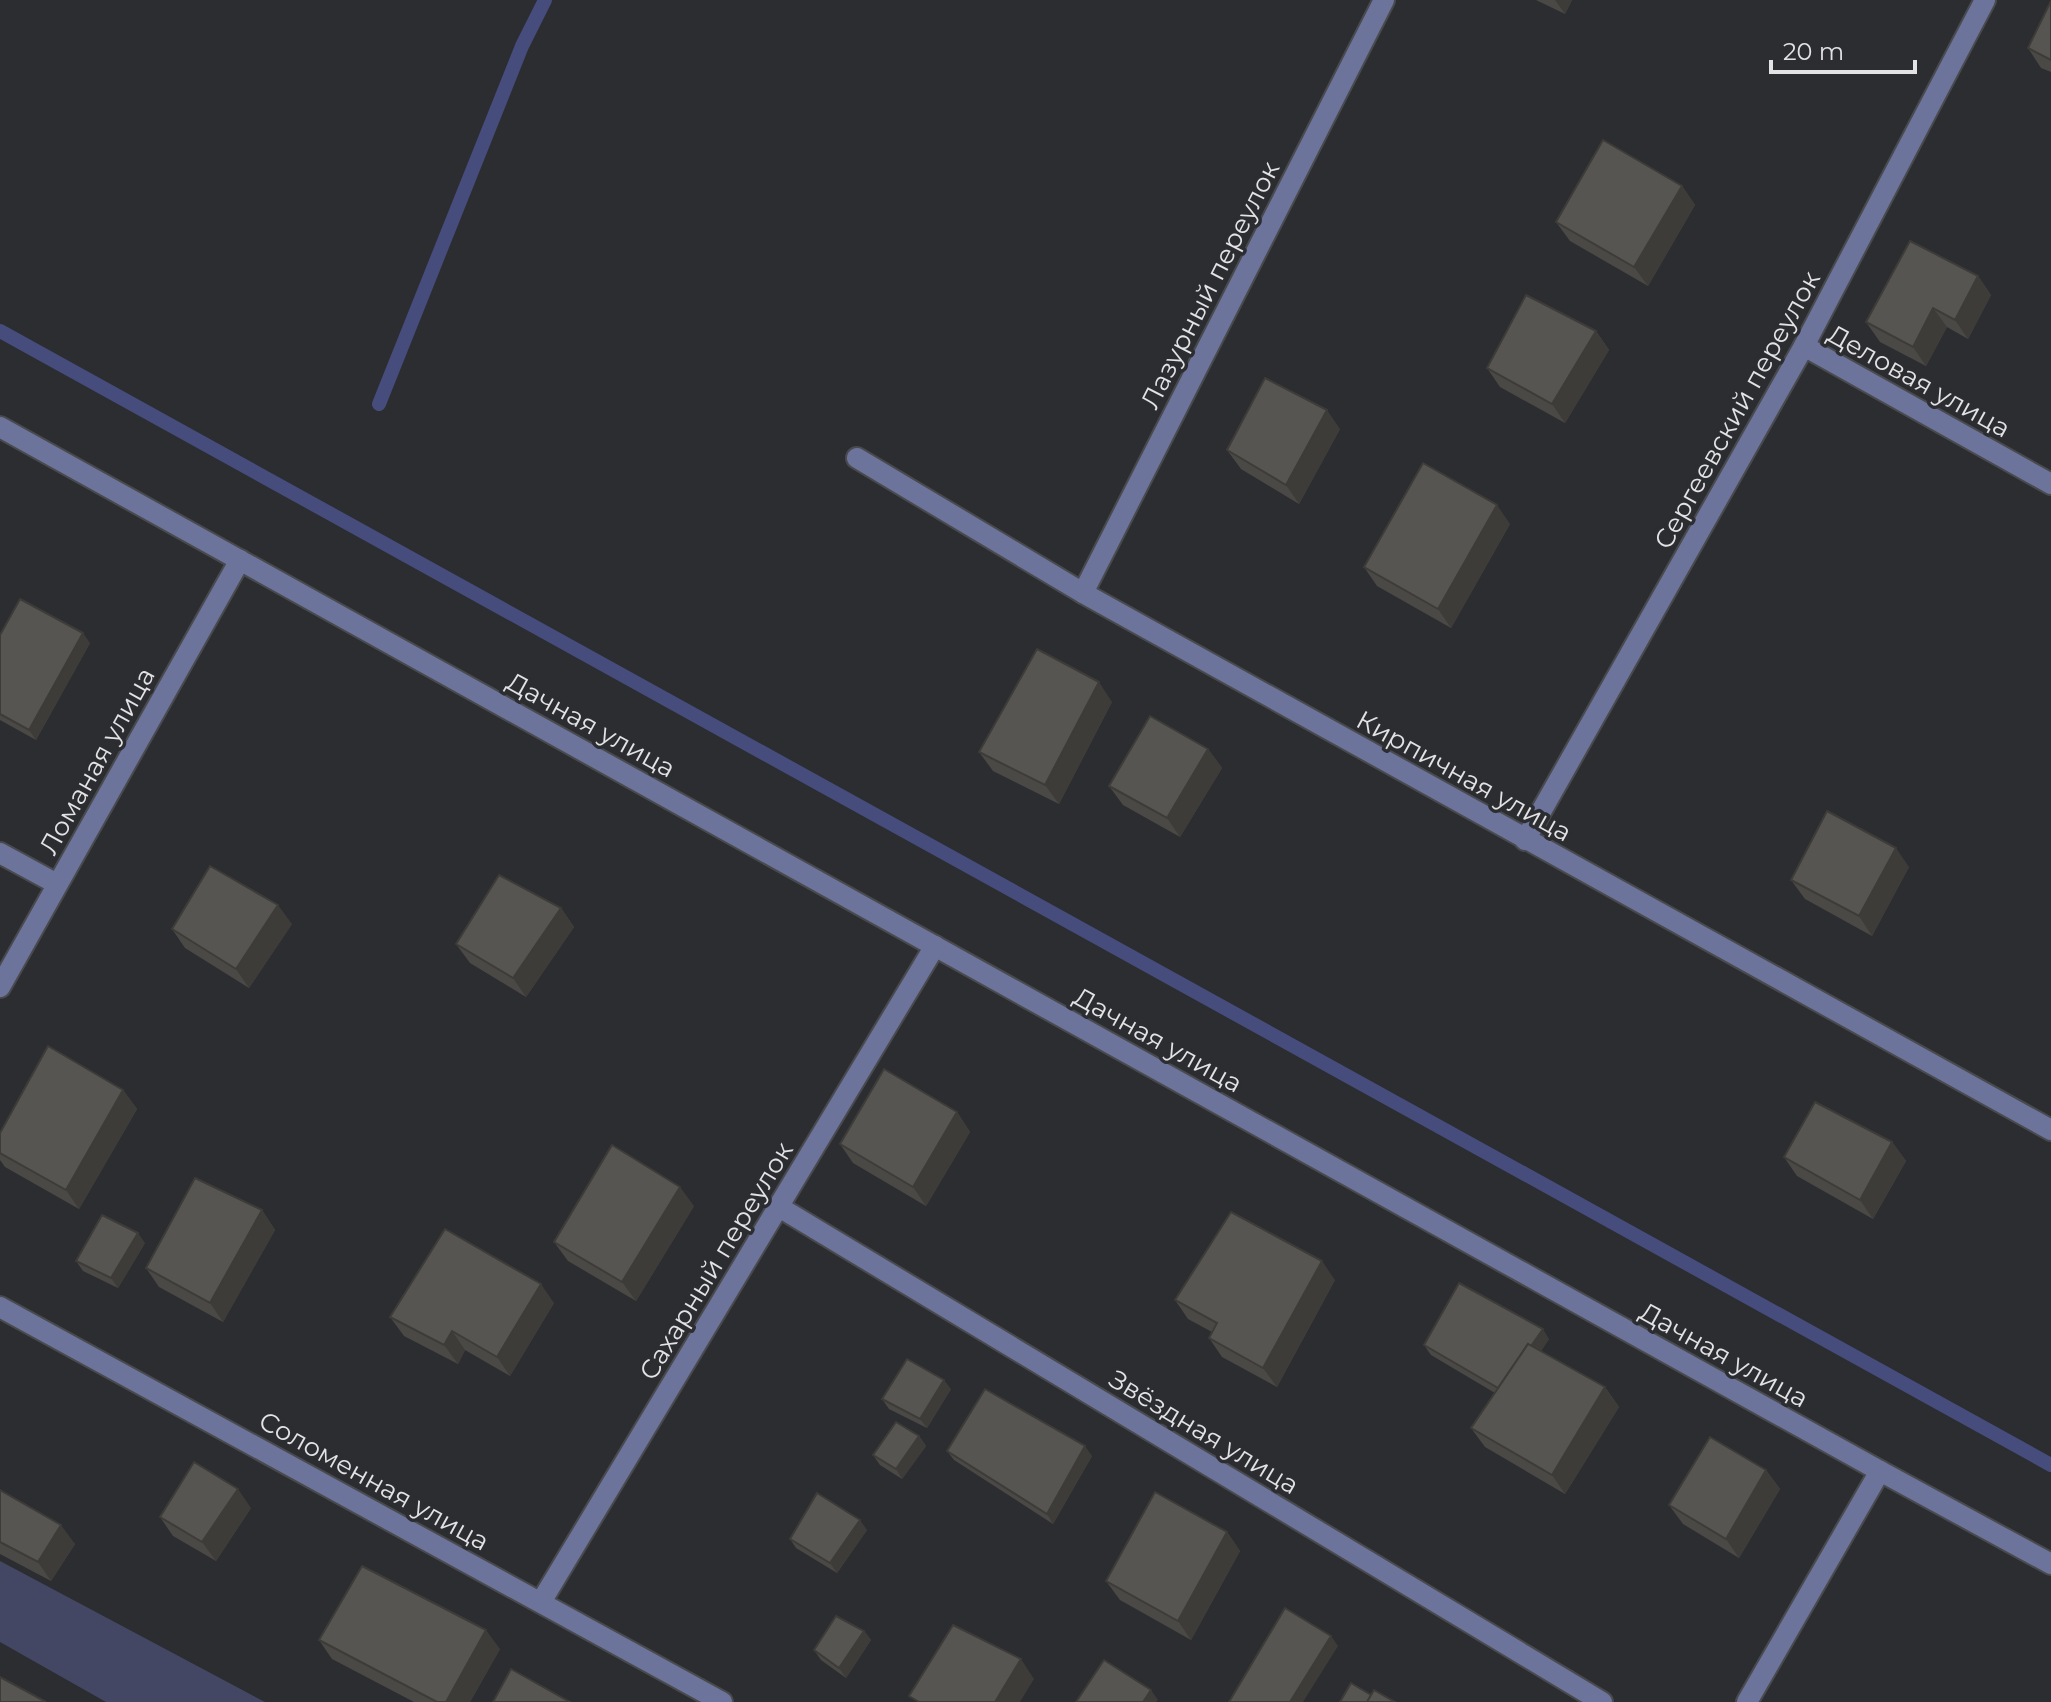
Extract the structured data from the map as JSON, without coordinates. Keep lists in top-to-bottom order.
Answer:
{
  "streets": {
    "street": [
      "Лазурный переулок",
      "Деловая улица",
      "Сергеевский переулок",
      "Дачная улица",
      "Ломаная улица",
      "Кирпичная улица",
      "Сахарный переулок",
      "Звёздная улица",
      "Соломенная улица"
    ]
  },
  "crossings": [
    ["Лазурный переулок", "Кирпичная улица"],
    ["Деловая улица", "Сергеевский переулок"],
    ["Сергеевский переулок", "Кирпичная улица"],
    ["Дачная улица", "Ломаная улица"],
    ["Дачная улица", "Сахарный переулок"],
    ["Сахарный переулок", "Звёздная улица"],
    ["Сахарный переулок", "Соломенная улица"]
  ],
  "scale_bar": "20 m"
}
